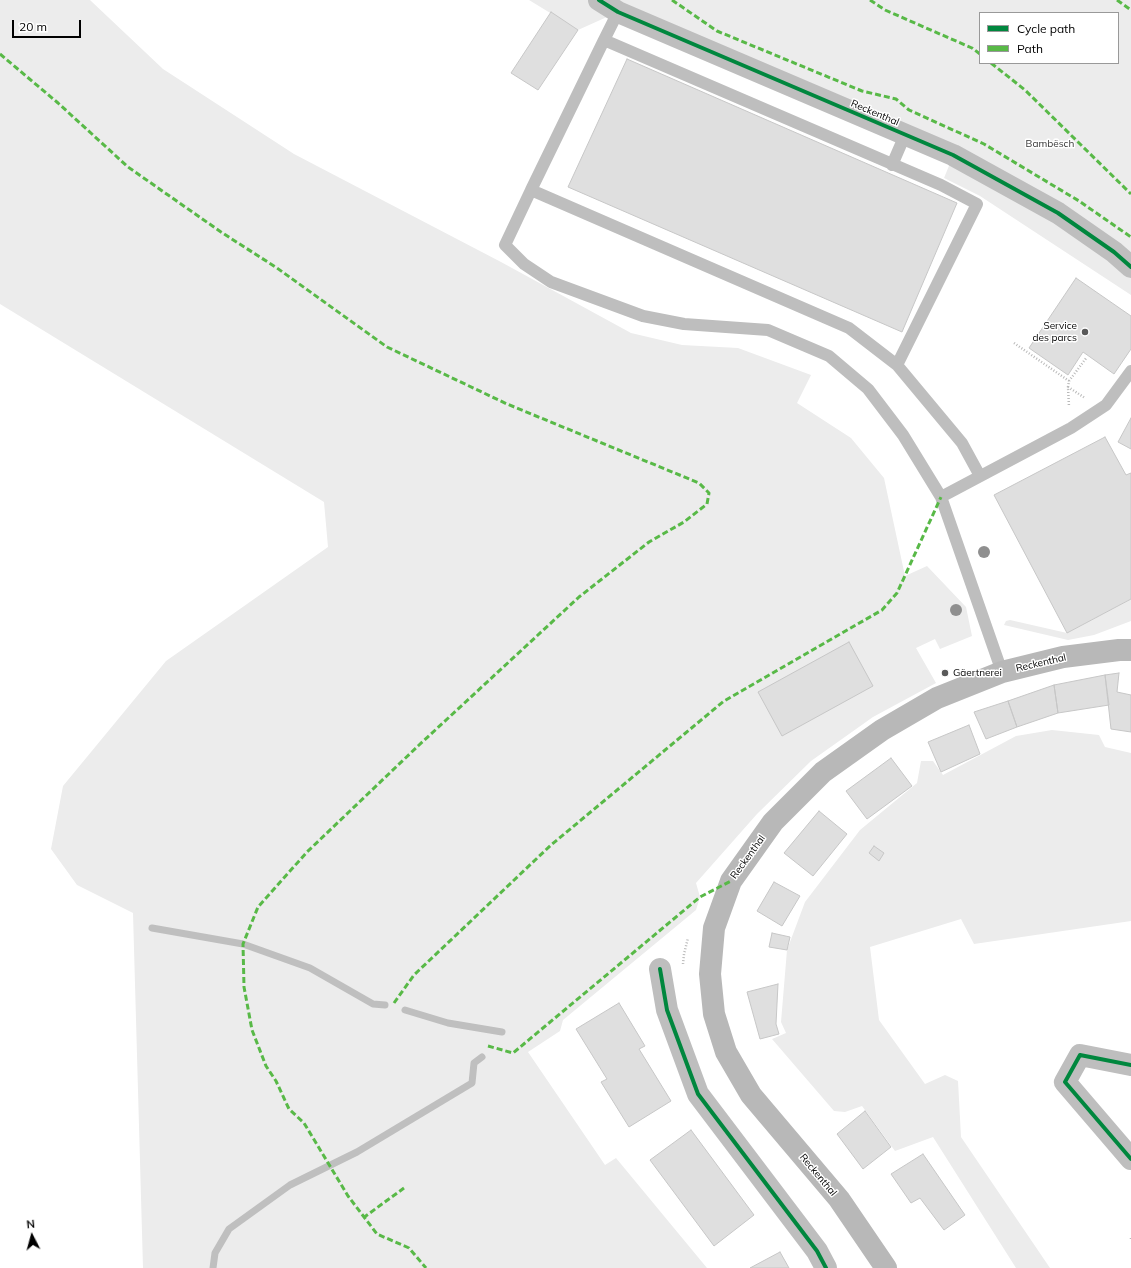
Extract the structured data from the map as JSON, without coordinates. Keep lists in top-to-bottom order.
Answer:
{
  "streets": {
    "main road": ["Reckenthal"]
  },
  "parks": ["Bambësch"],
  "places": ["Service des parcs", "Gäertnerei"],
  "legend": ["Cycle path", "Path"],
  "scale_bar": "20 m",
  "north": "top"
}
